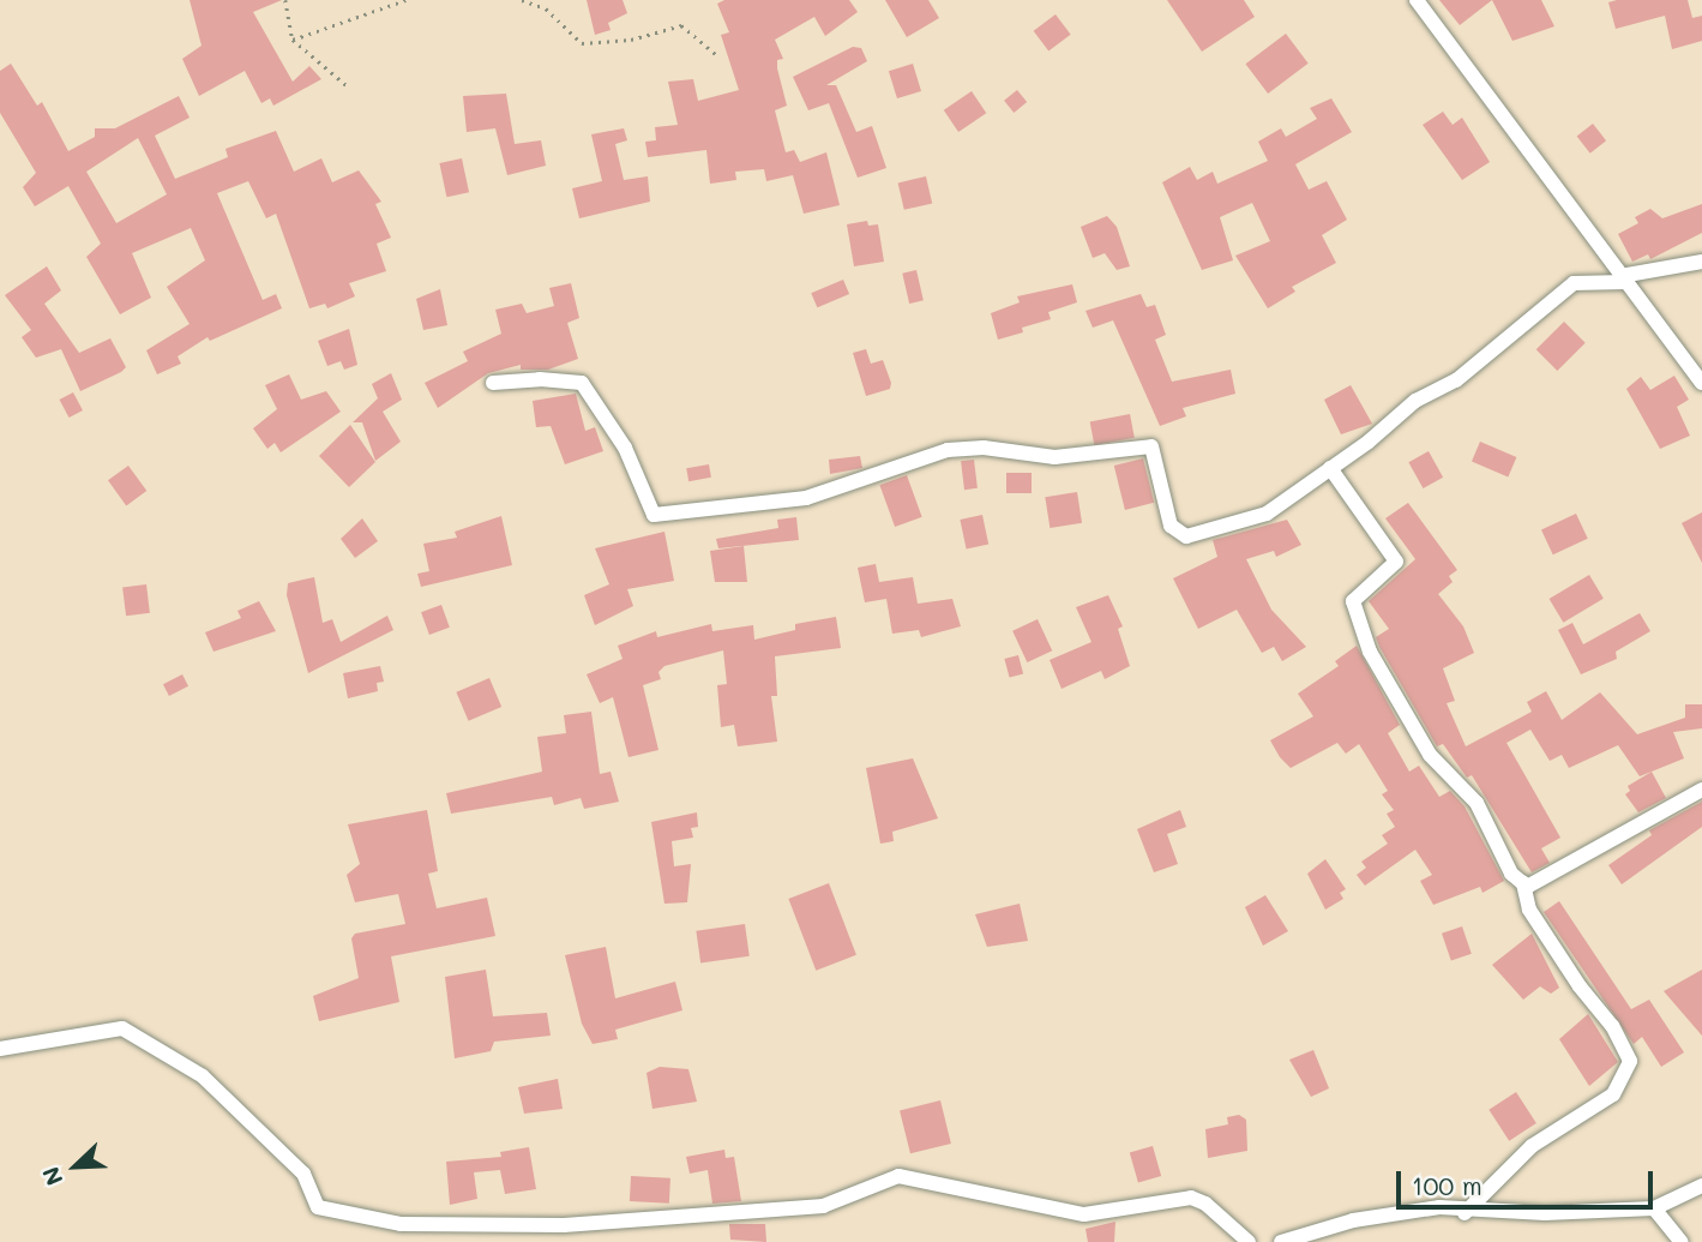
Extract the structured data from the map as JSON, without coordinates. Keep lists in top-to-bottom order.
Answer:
{
  "scale_bar": "100 m",
  "north": "bottom left"
}
